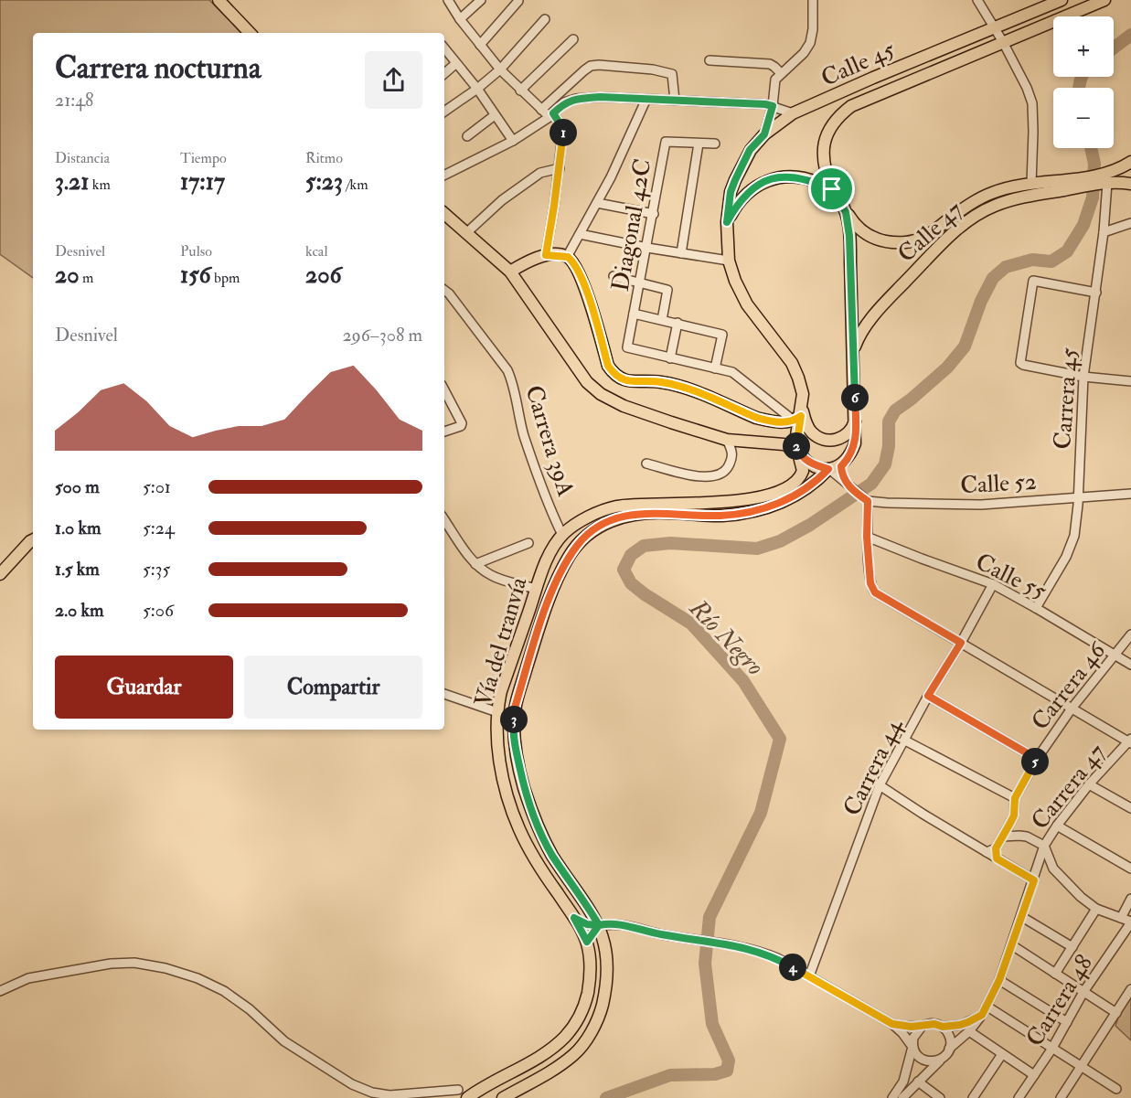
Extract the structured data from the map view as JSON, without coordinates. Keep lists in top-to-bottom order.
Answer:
{
  "streets": {
    "main road": ["Calle 45", "Calle 47", "Vía del tranvía"],
    "street": [
      "Diagonal 42C",
      "Carrera 45",
      "Carrera 39A",
      "Calle 52",
      "Calle 55",
      "Carrera 46",
      "Carrera 44",
      "Carrera 47",
      "Carrera 48"
    ]
  },
  "crossings": [
    ["Calle 45", "Calle 47"],
    ["Calle 45", "Vía del tranvía"],
    ["Calle 47", "Carrera 45"],
    ["Calle 47", "Vía del tranvía"],
    ["Carrera 45", "Calle 52"],
    ["Carrera 45", "Calle 55"],
    ["Carrera 39A", "Vía del tranvía"],
    ["Calle 55", "Carrera 46"],
    ["Calle 55", "Carrera 44"]
  ],
  "water": ["Río Negro"],
  "page": {
    "map_buttons": ["+", "−"],
    "heading": ["Carrera nocturna", "21:48"],
    "pins": [
      "1",
      "6",
      "2",
      "3",
      "5",
      "4"
    ],
    "stats": [
      ["Distancia", "3.21 km"],
      ["Tiempo", "17:17"],
      ["Ritmo", "5:23 /km"],
      ["Desnivel", "20 m"],
      ["Pulso", "156 bpm"],
      ["kcal", "206"]
    ],
    "chart": ["Desnivel", "296–308 m"],
    "list": [
      {
        "name": "500 m",
        "note": "5:01"
      },
      {
        "name": "1.0 km",
        "note": "5:24"
      },
      {
        "name": "1.5 km",
        "note": "5:35"
      },
      {
        "name": "2.0 km",
        "note": "5:06"
      }
    ],
    "buttons": ["Guardar", "Compartir"]
  }
}
